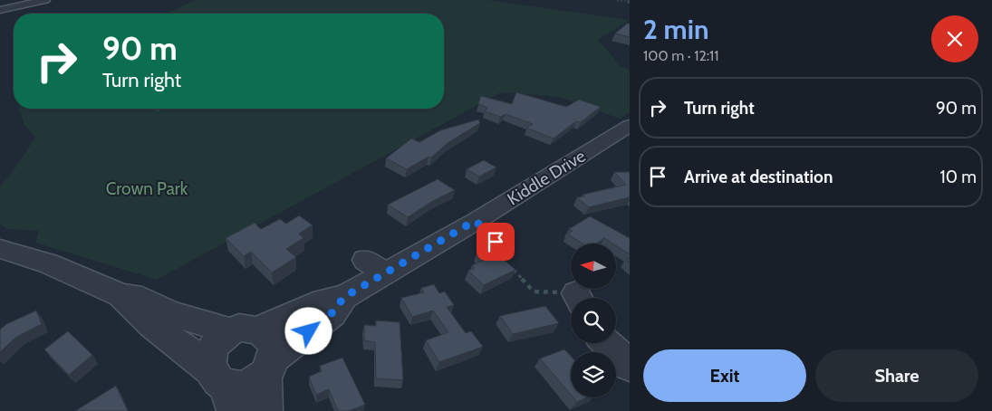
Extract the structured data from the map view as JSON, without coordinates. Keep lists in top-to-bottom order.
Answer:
{
  "streets": {
    "street": ["Kiddle Drive"]
  },
  "parks": ["Crown Park"],
  "north": "left",
  "page": {
    "heading": ["2 min", "100 m · 12:11"],
    "turn": ["90 m", "Turn right"],
    "list": [
      {
        "name": "Turn right",
        "value": "90 m"
      },
      {
        "name": "Arrive at destination",
        "value": "10 m"
      }
    ],
    "buttons": ["Exit", "Share"]
  }
}
